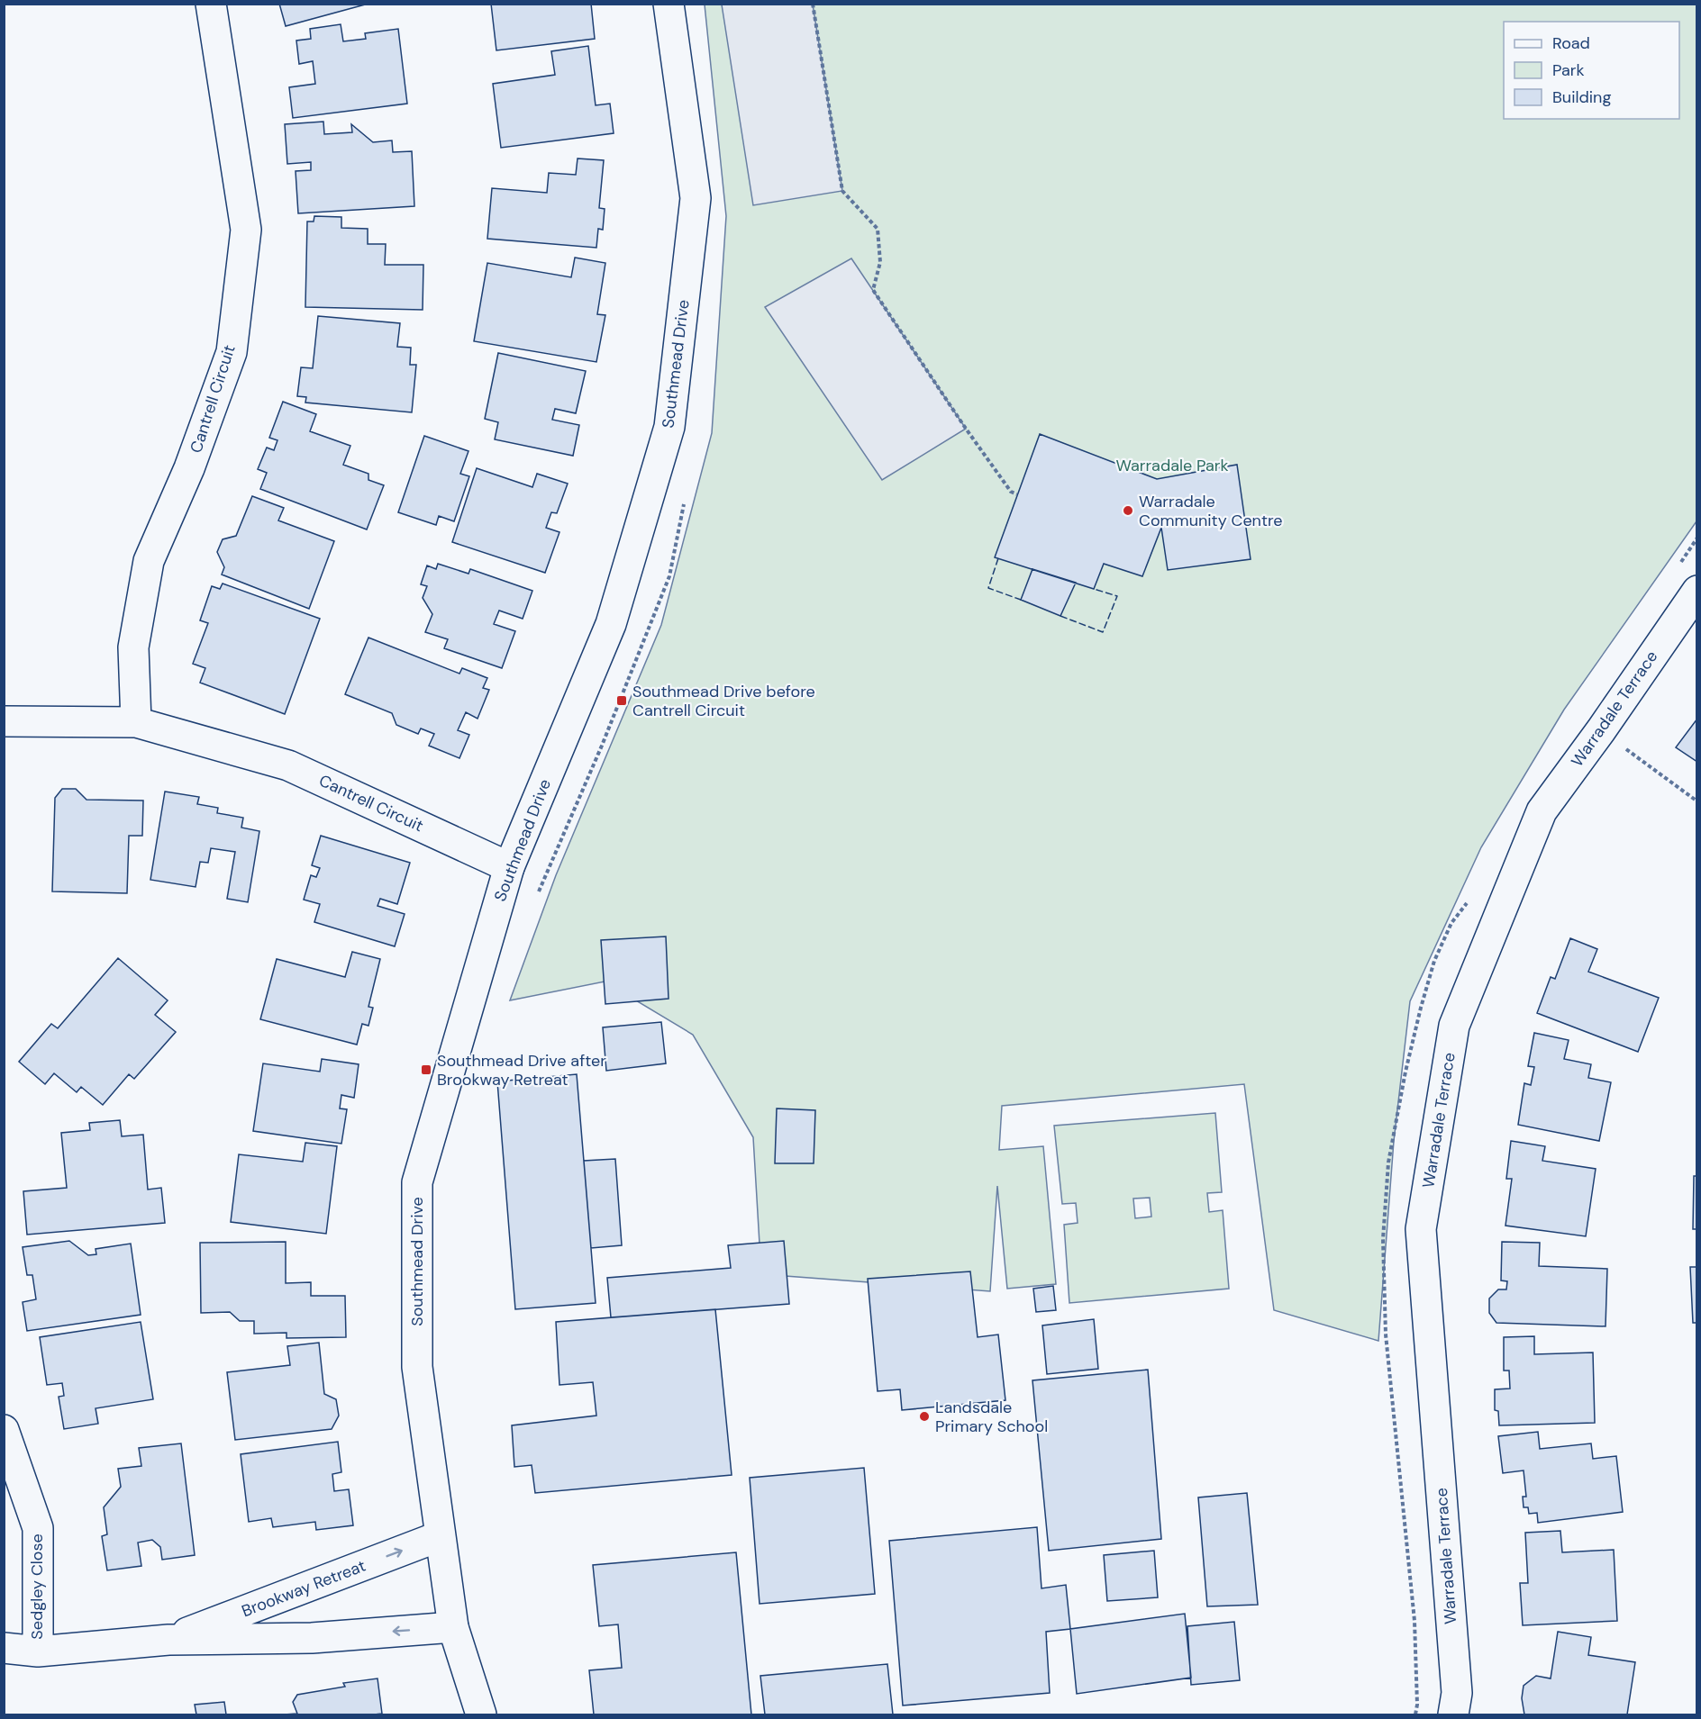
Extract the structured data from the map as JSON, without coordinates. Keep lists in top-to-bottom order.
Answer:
{
  "streets": {
    "street": [
      "Southmead Drive",
      "Cantrell Circuit",
      "Warradale Terrace",
      "Sedgley Close",
      "Brookway Retreat"
    ]
  },
  "crossings": [
    ["Southmead Drive", "Cantrell Circuit"],
    ["Southmead Drive", "Brookway Retreat"],
    ["Sedgley Close", "Brookway Retreat"]
  ],
  "parks": ["Warradale Park"],
  "places": {
    "other": ["Warradale Community Centre", "Landsdale Primary School"],
    "transit": ["Southmead Drive before Cantrell Circuit", "Southmead Drive after Brookway Retreat"]
  },
  "legend": ["Road", "Park", "Building"]
}
